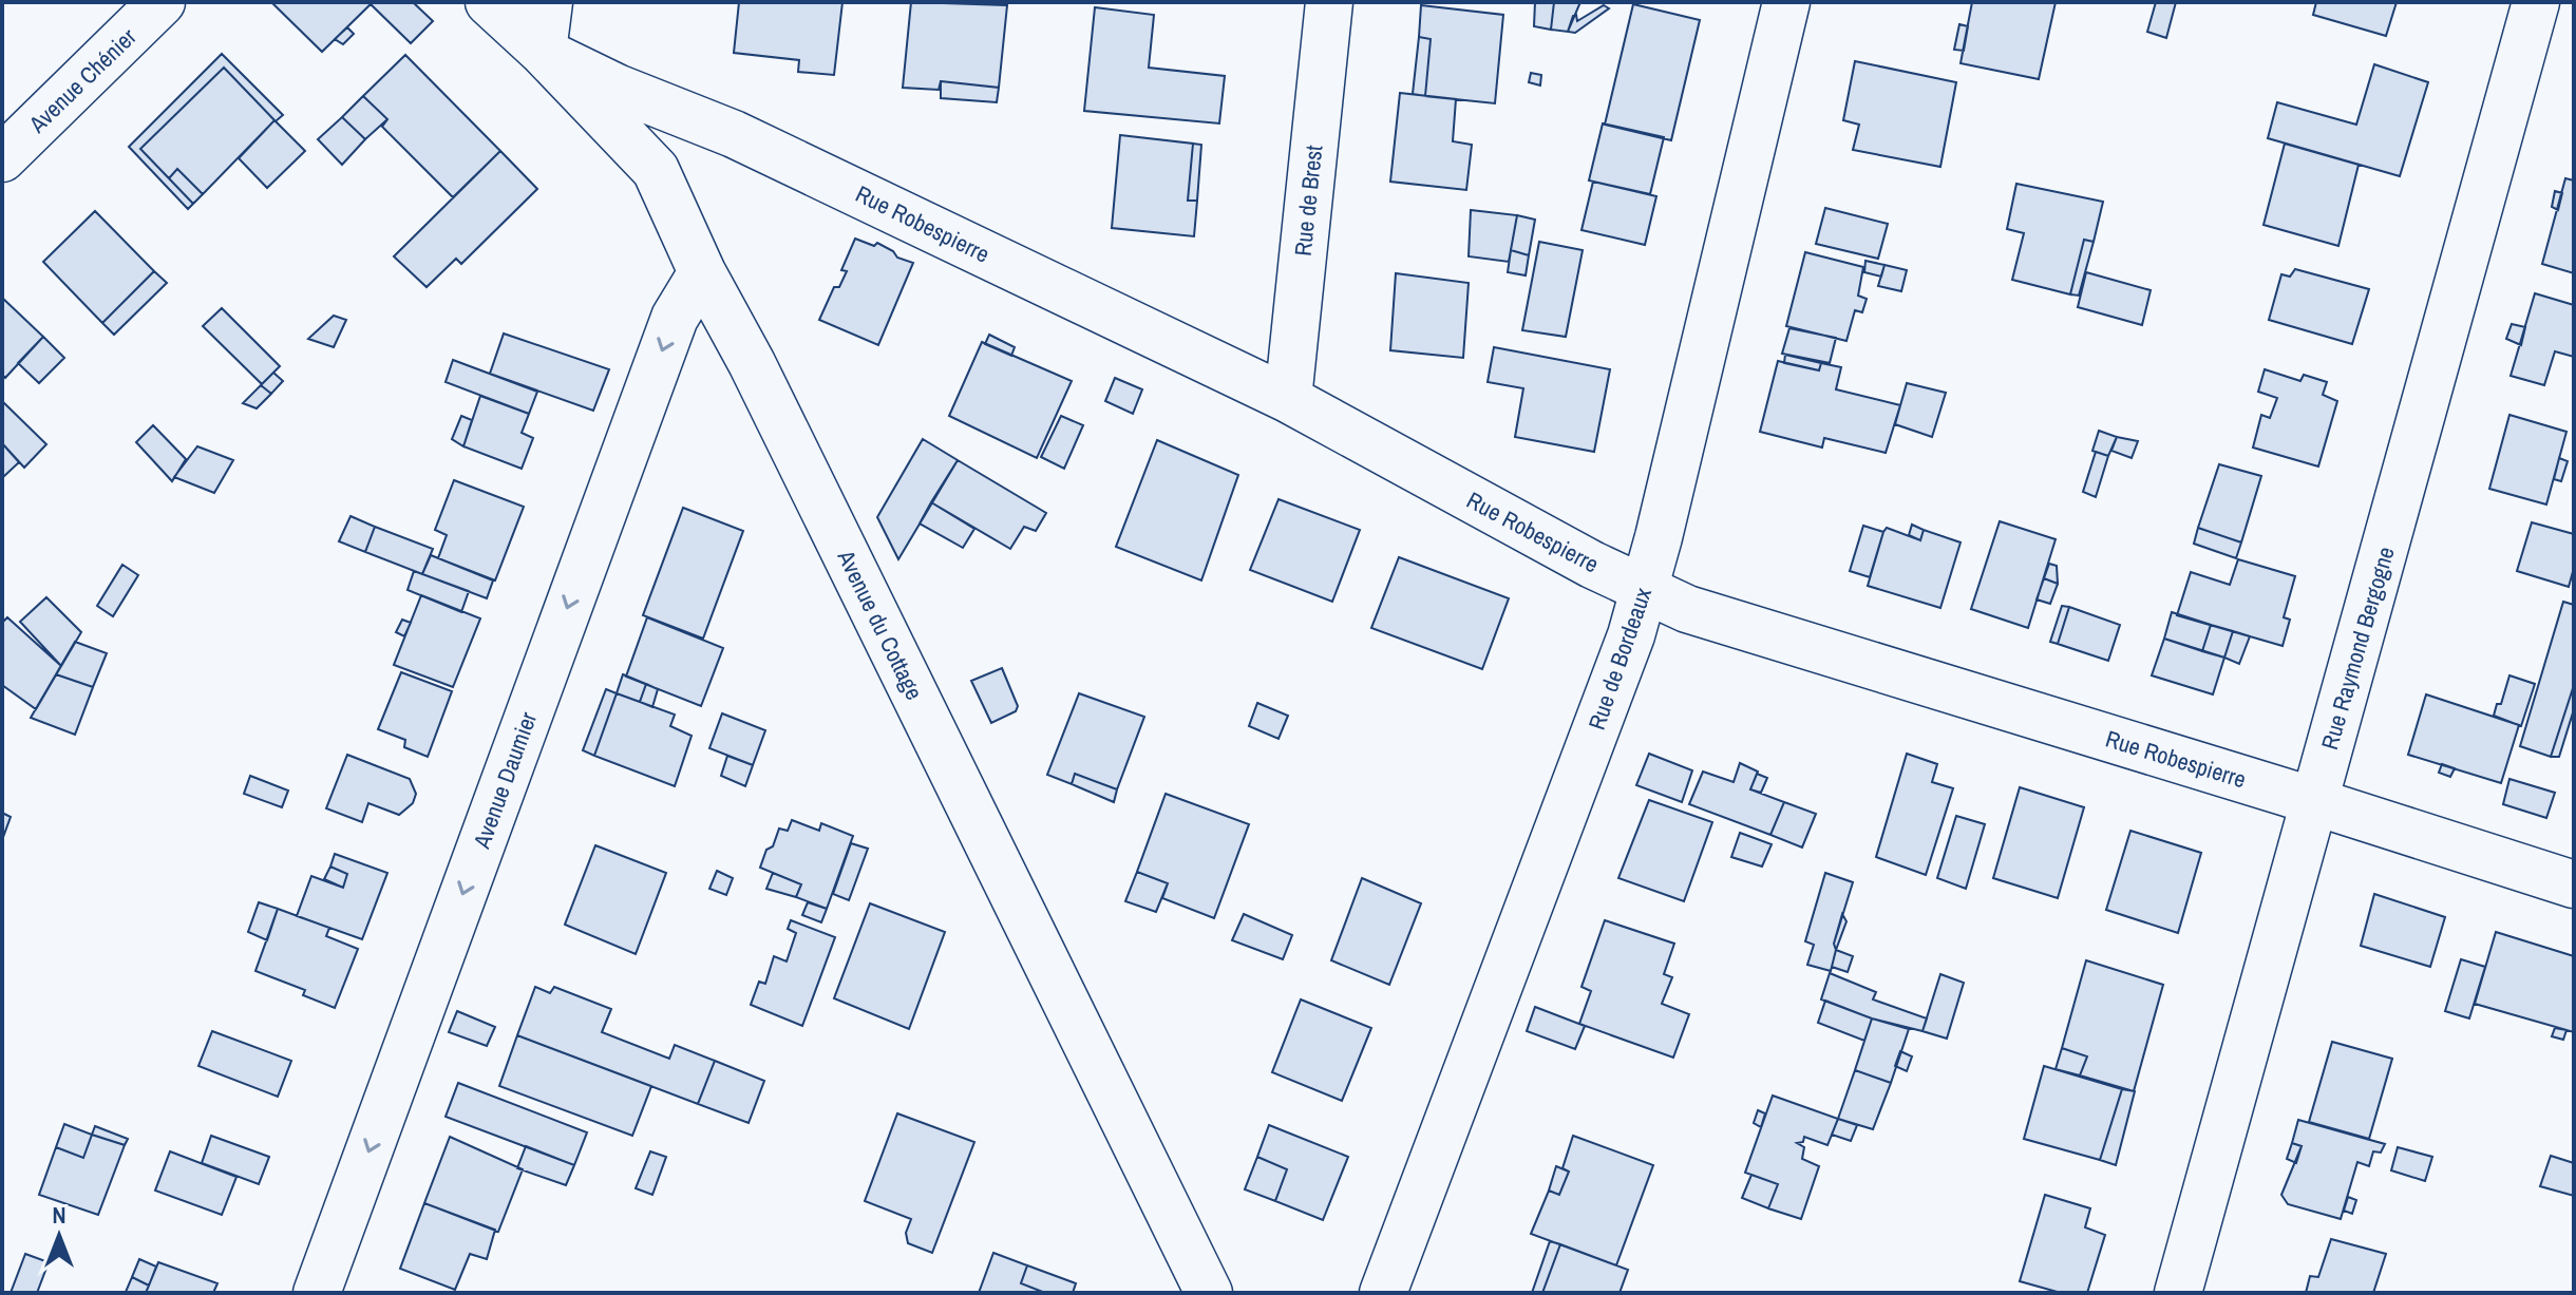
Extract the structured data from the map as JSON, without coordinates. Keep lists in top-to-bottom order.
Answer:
{
  "streets": {
    "street": [
      "Avenue Chénier",
      "Rue de Brest",
      "Rue Robespierre",
      "Avenue du Cottage",
      "Rue Raymond Bergogne",
      "Rue de Bordeaux",
      "Avenue Daumier"
    ]
  },
  "crossings": [
    ["Rue de Brest", "Rue Robespierre"],
    ["Rue Robespierre", "Avenue du Cottage"],
    ["Rue Robespierre", "Rue Raymond Bergogne"],
    ["Rue Robespierre", "Rue de Bordeaux"],
    ["Avenue du Cottage", "Avenue Daumier"]
  ],
  "one_way": ["Avenue Daumier"],
  "north": "top"
}
